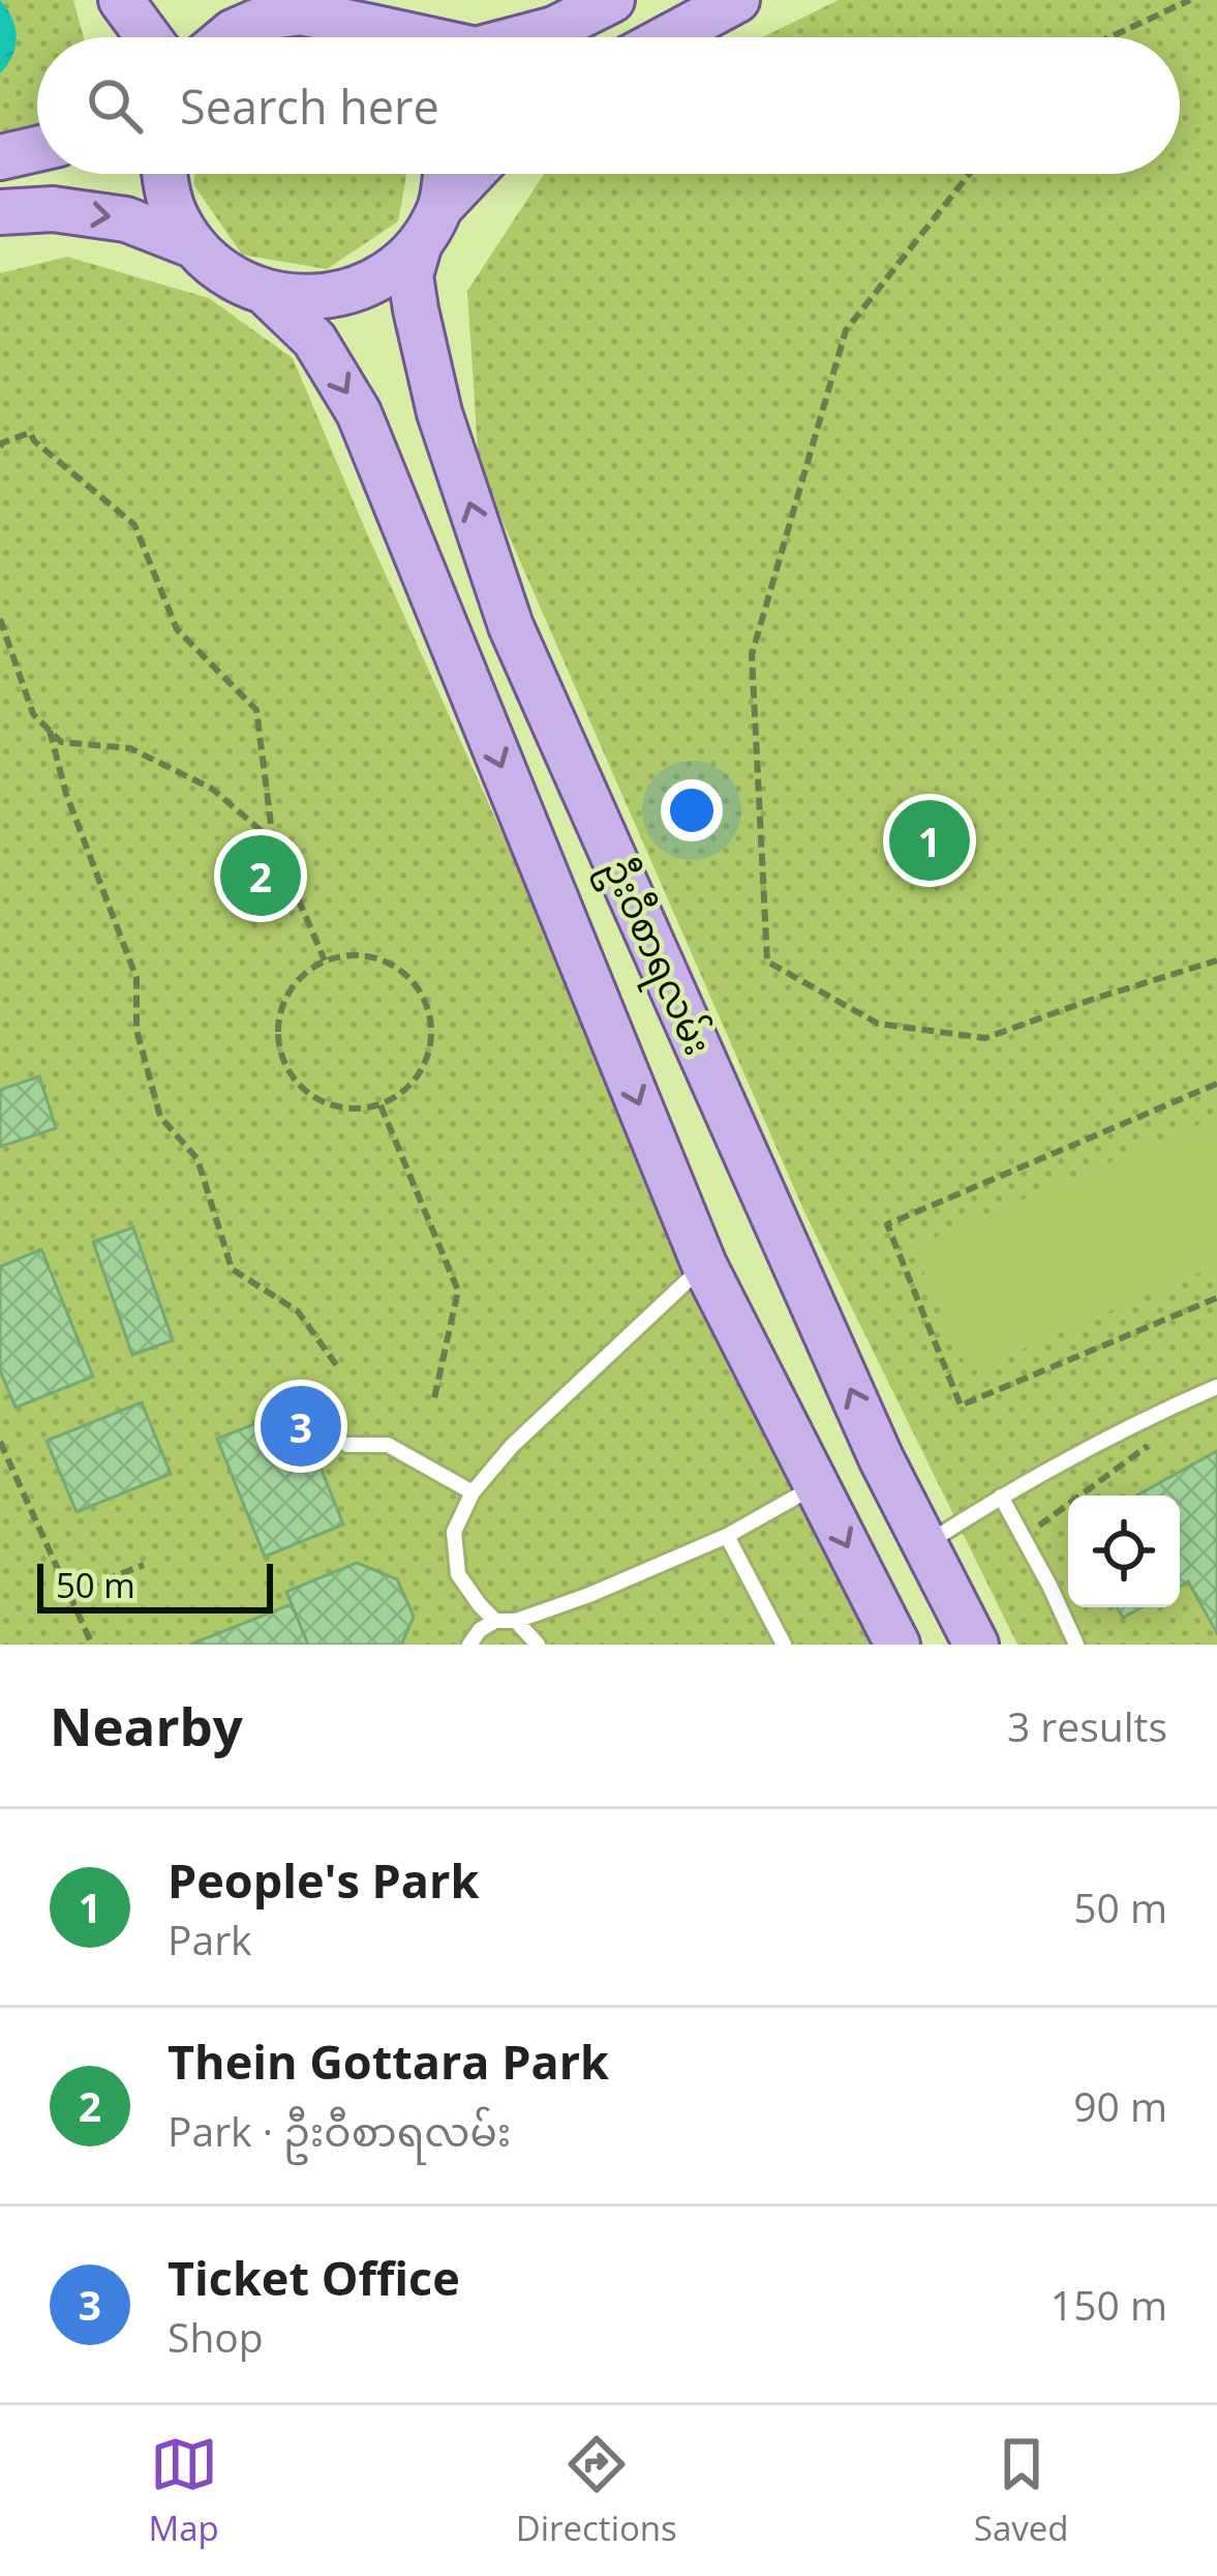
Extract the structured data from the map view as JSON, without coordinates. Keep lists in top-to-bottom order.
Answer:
{
  "streets": {
    "main road": ["ဦးဝီစာရလမ်း"]
  },
  "scale_bar": "50 m",
  "page": {
    "search": "Search here",
    "pins": ["1", "2", "3"],
    "scale": "50 m",
    "heading": ["Nearby", "3 results"],
    "list": [
      {
        "mark": "1",
        "name": "People's Park",
        "note": "Park",
        "value": "50 m"
      },
      {
        "mark": "2",
        "name": "Thein Gottara Park",
        "note": "Park · ဦးဝီစာရလမ်း",
        "value": "90 m"
      },
      {
        "mark": "3",
        "name": "Ticket Office",
        "note": "Shop",
        "value": "150 m"
      }
    ],
    "nav": ["Map", "Directions", "Saved"]
  }
}
